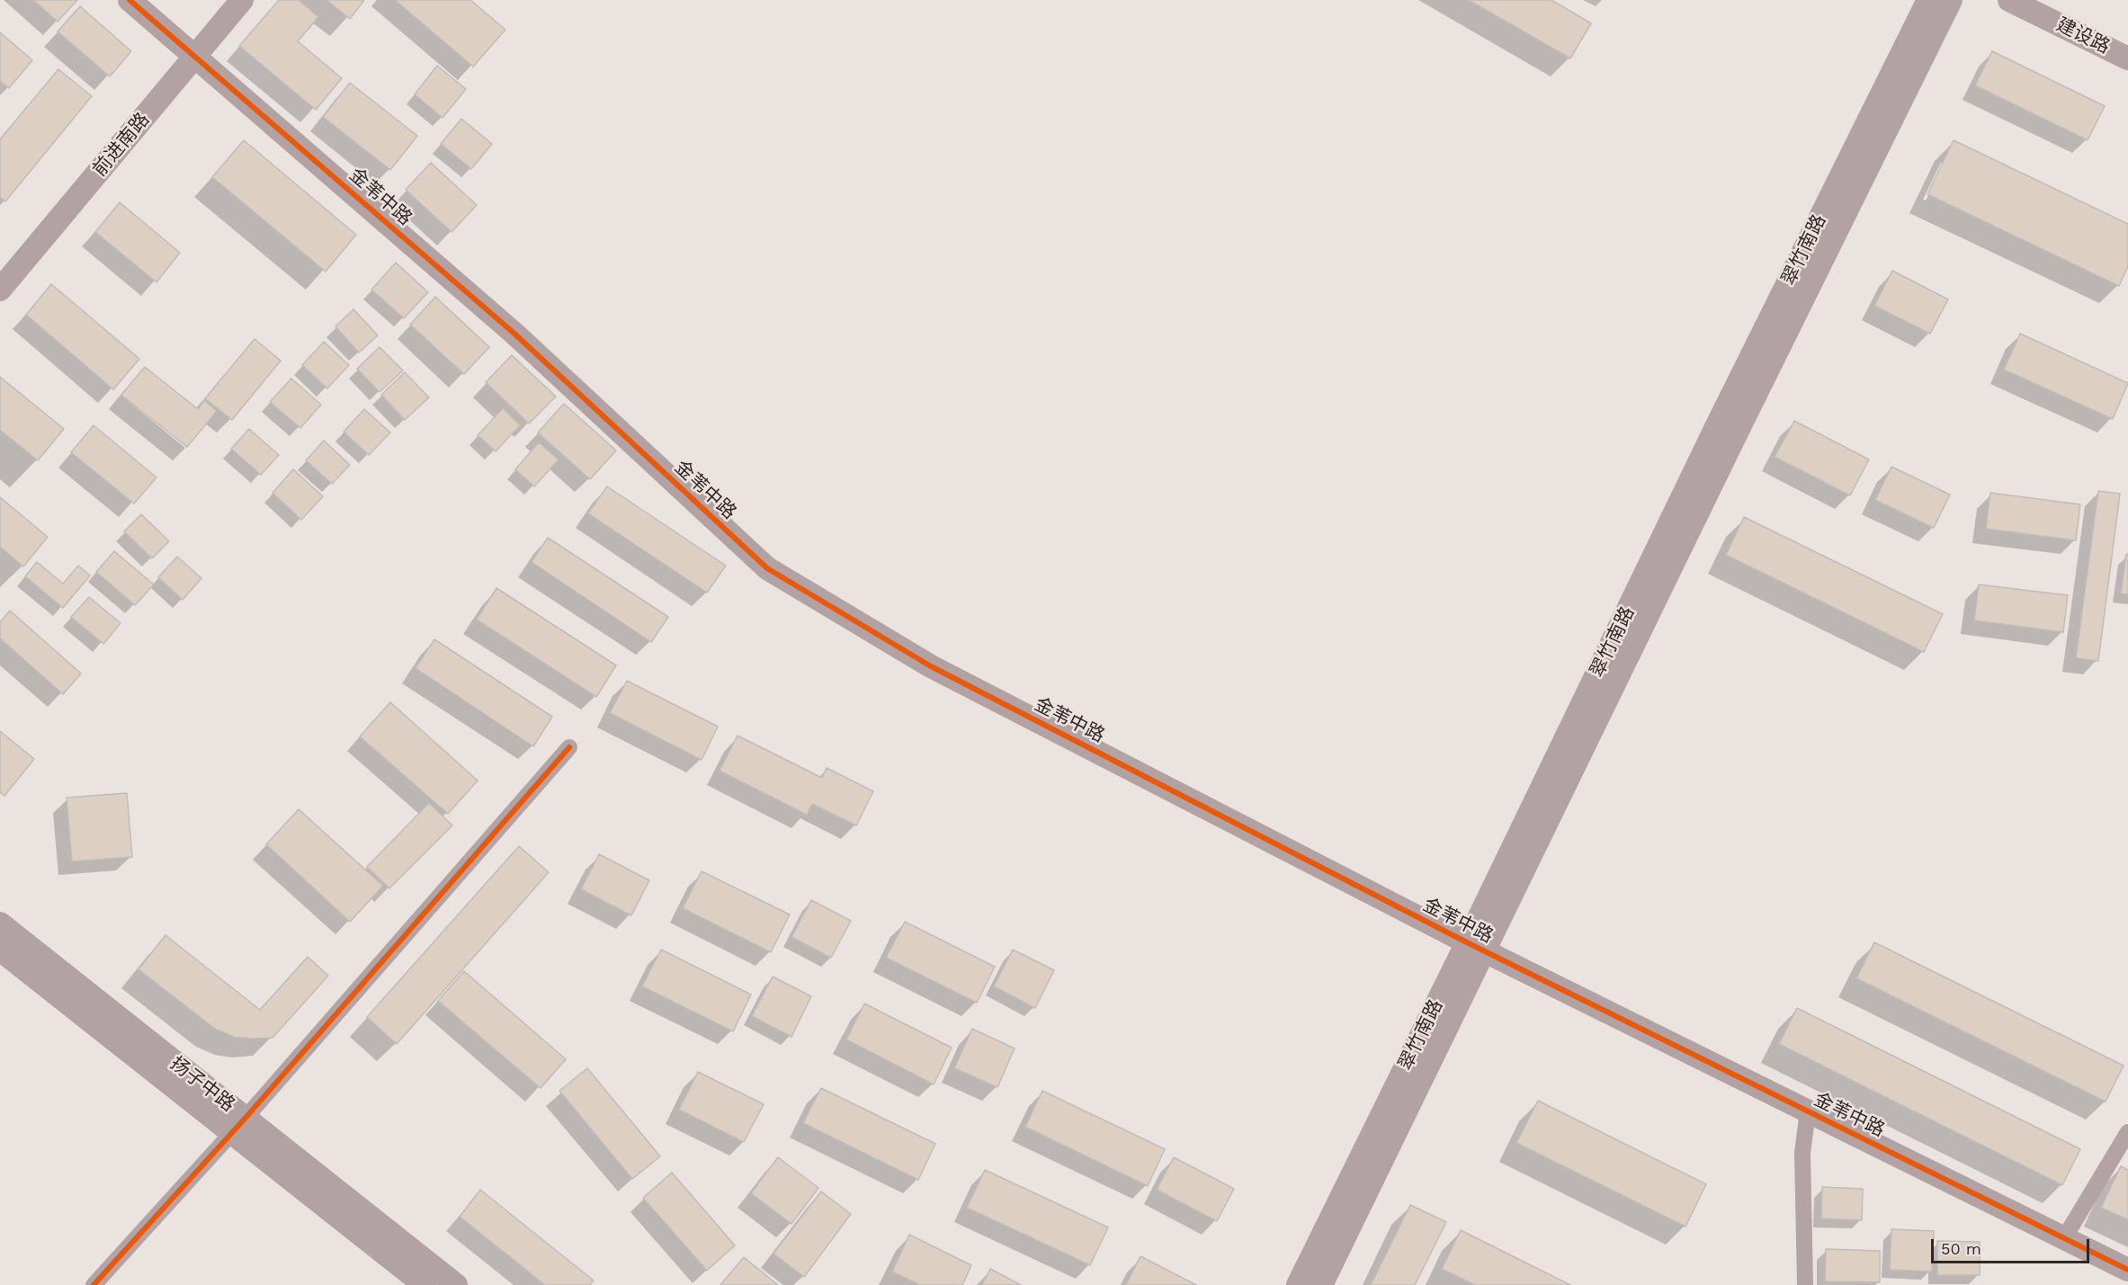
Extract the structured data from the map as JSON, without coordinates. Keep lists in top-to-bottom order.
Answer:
{
  "streets": {
    "main road": [
      "建设路",
      "前进南路",
      "金苇中路",
      "翠竹南路",
      "扬子中路"
    ]
  },
  "crossings": [
    ["前进南路", "金苇中路"],
    ["金苇中路", "翠竹南路"]
  ],
  "scale_bar": "50 m"
}
